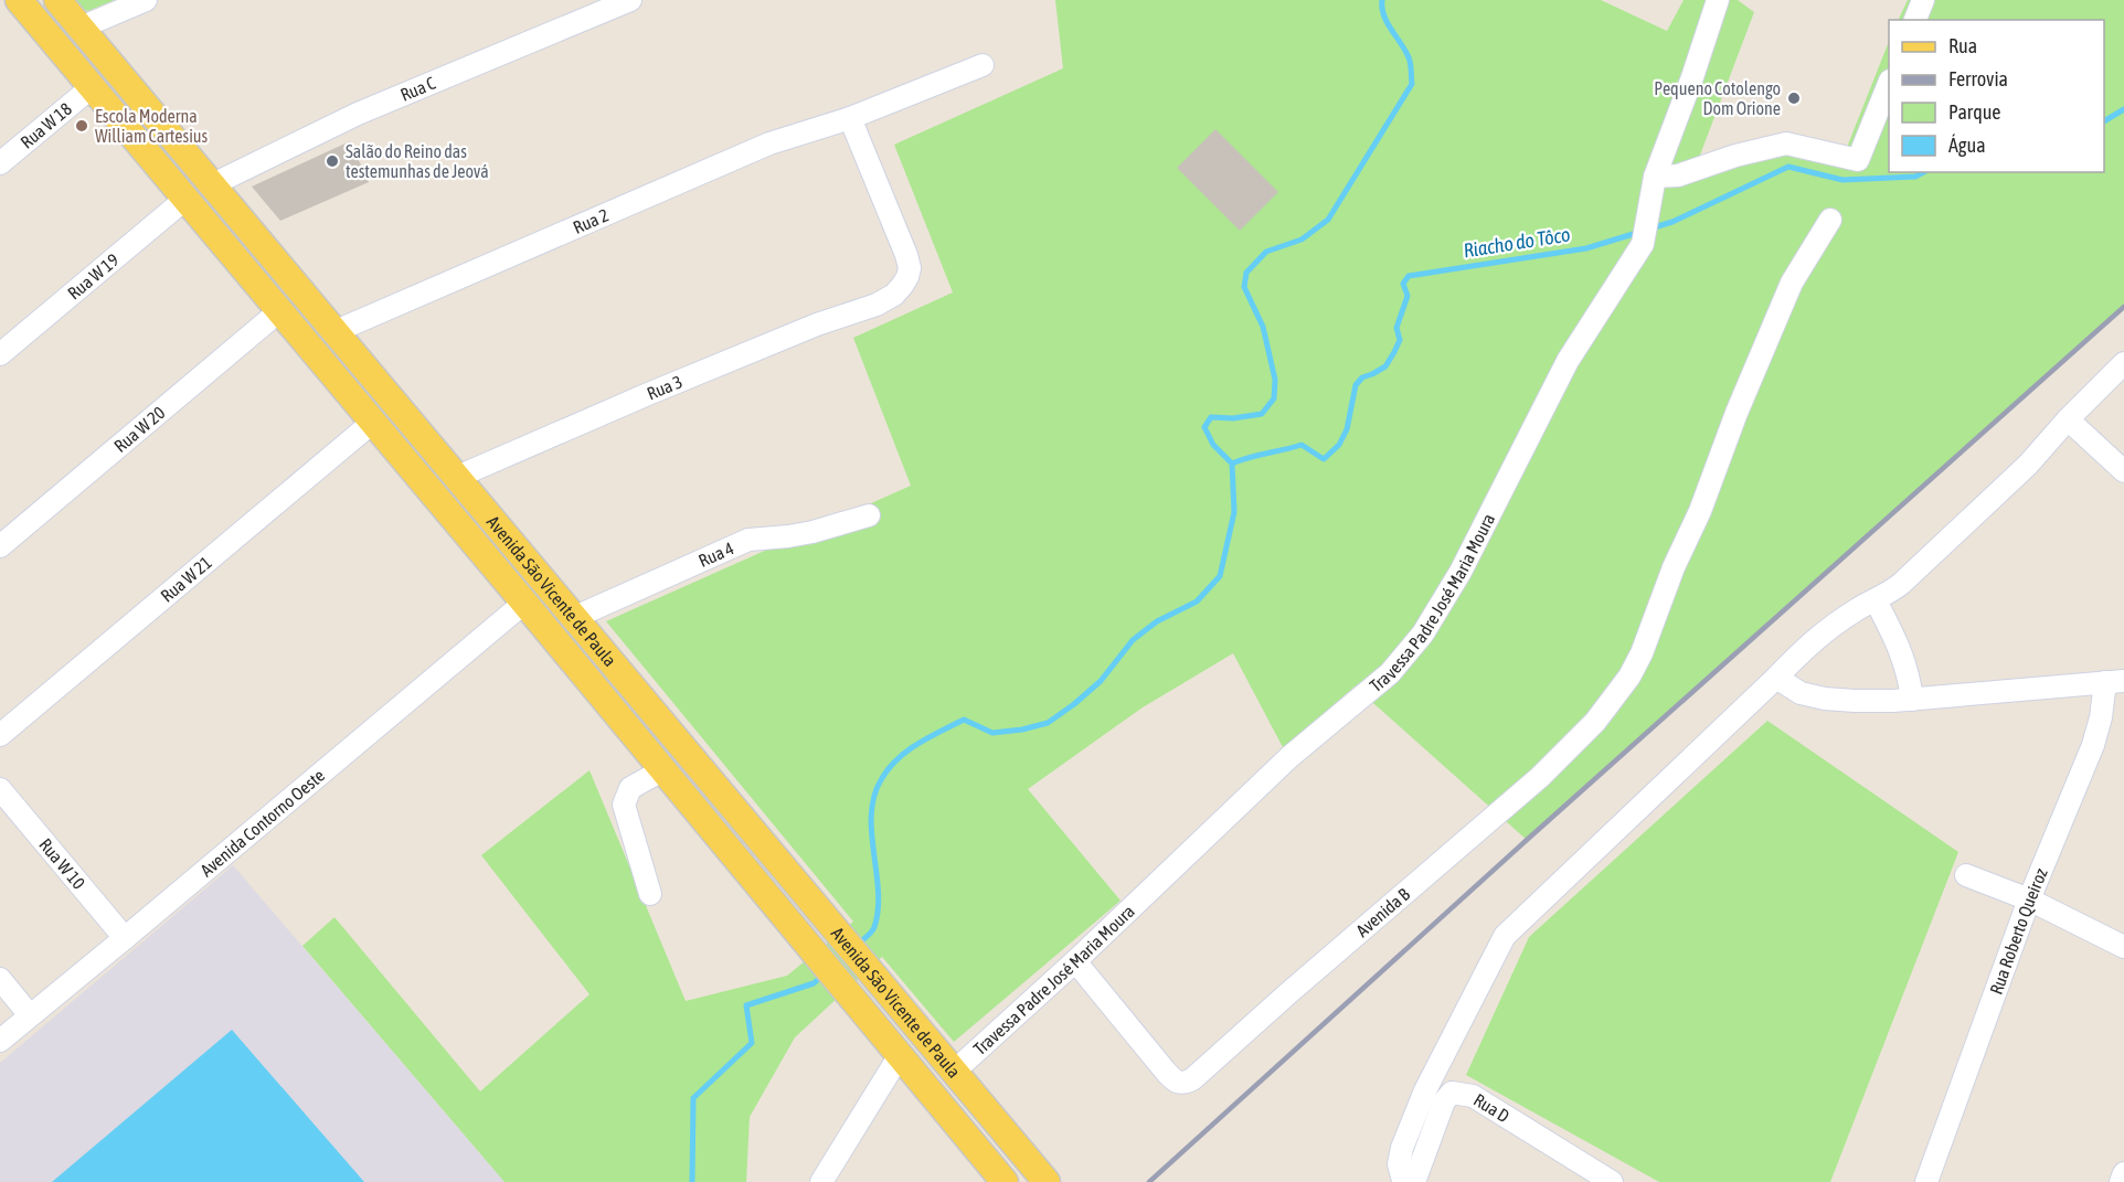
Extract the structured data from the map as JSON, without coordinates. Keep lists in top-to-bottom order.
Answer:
{
  "streets": {
    "main road": ["Avenida São Vicente de Paula"],
    "street": [
      "Rua C",
      "Rua W 18",
      "Rua 2",
      "Rua W 19",
      "Rua 3",
      "Rua W 20",
      "Rua 4",
      "Rua W 21",
      "Travessa Padre José Maria Moura",
      "Avenida Contorno Oeste",
      "Rua W 10",
      "Avenida B",
      "Rua Roberto Queiroz",
      "Rua D"
    ]
  },
  "crossings": [
    ["Rua C", "Avenida São Vicente de Paula"],
    ["Rua W 18", "Avenida São Vicente de Paula"],
    ["Rua 2", "Rua 3"],
    ["Rua 2", "Avenida São Vicente de Paula"],
    ["Rua W 19", "Avenida São Vicente de Paula"],
    ["Rua 3", "Avenida São Vicente de Paula"],
    ["Rua W 20", "Avenida São Vicente de Paula"],
    ["Rua 4", "Avenida São Vicente de Paula"],
    ["Rua W 21", "Avenida São Vicente de Paula"],
    ["Avenida São Vicente de Paula", "Travessa Padre José Maria Moura"],
    ["Avenida São Vicente de Paula", "Avenida Contorno Oeste"],
    ["Travessa Padre José Maria Moura", "Avenida B"],
    ["Avenida Contorno Oeste", "Rua W 10"]
  ],
  "water": ["Riacho do Tôco"],
  "places": ["Pequeno Cotolengo Dom Orione", "Escola Moderna William Cartesius", "Salão do Reino das testemunhas de Jeová"],
  "legend": [
    "Rua",
    "Ferrovia",
    "Parque",
    "Água"
  ]
}
